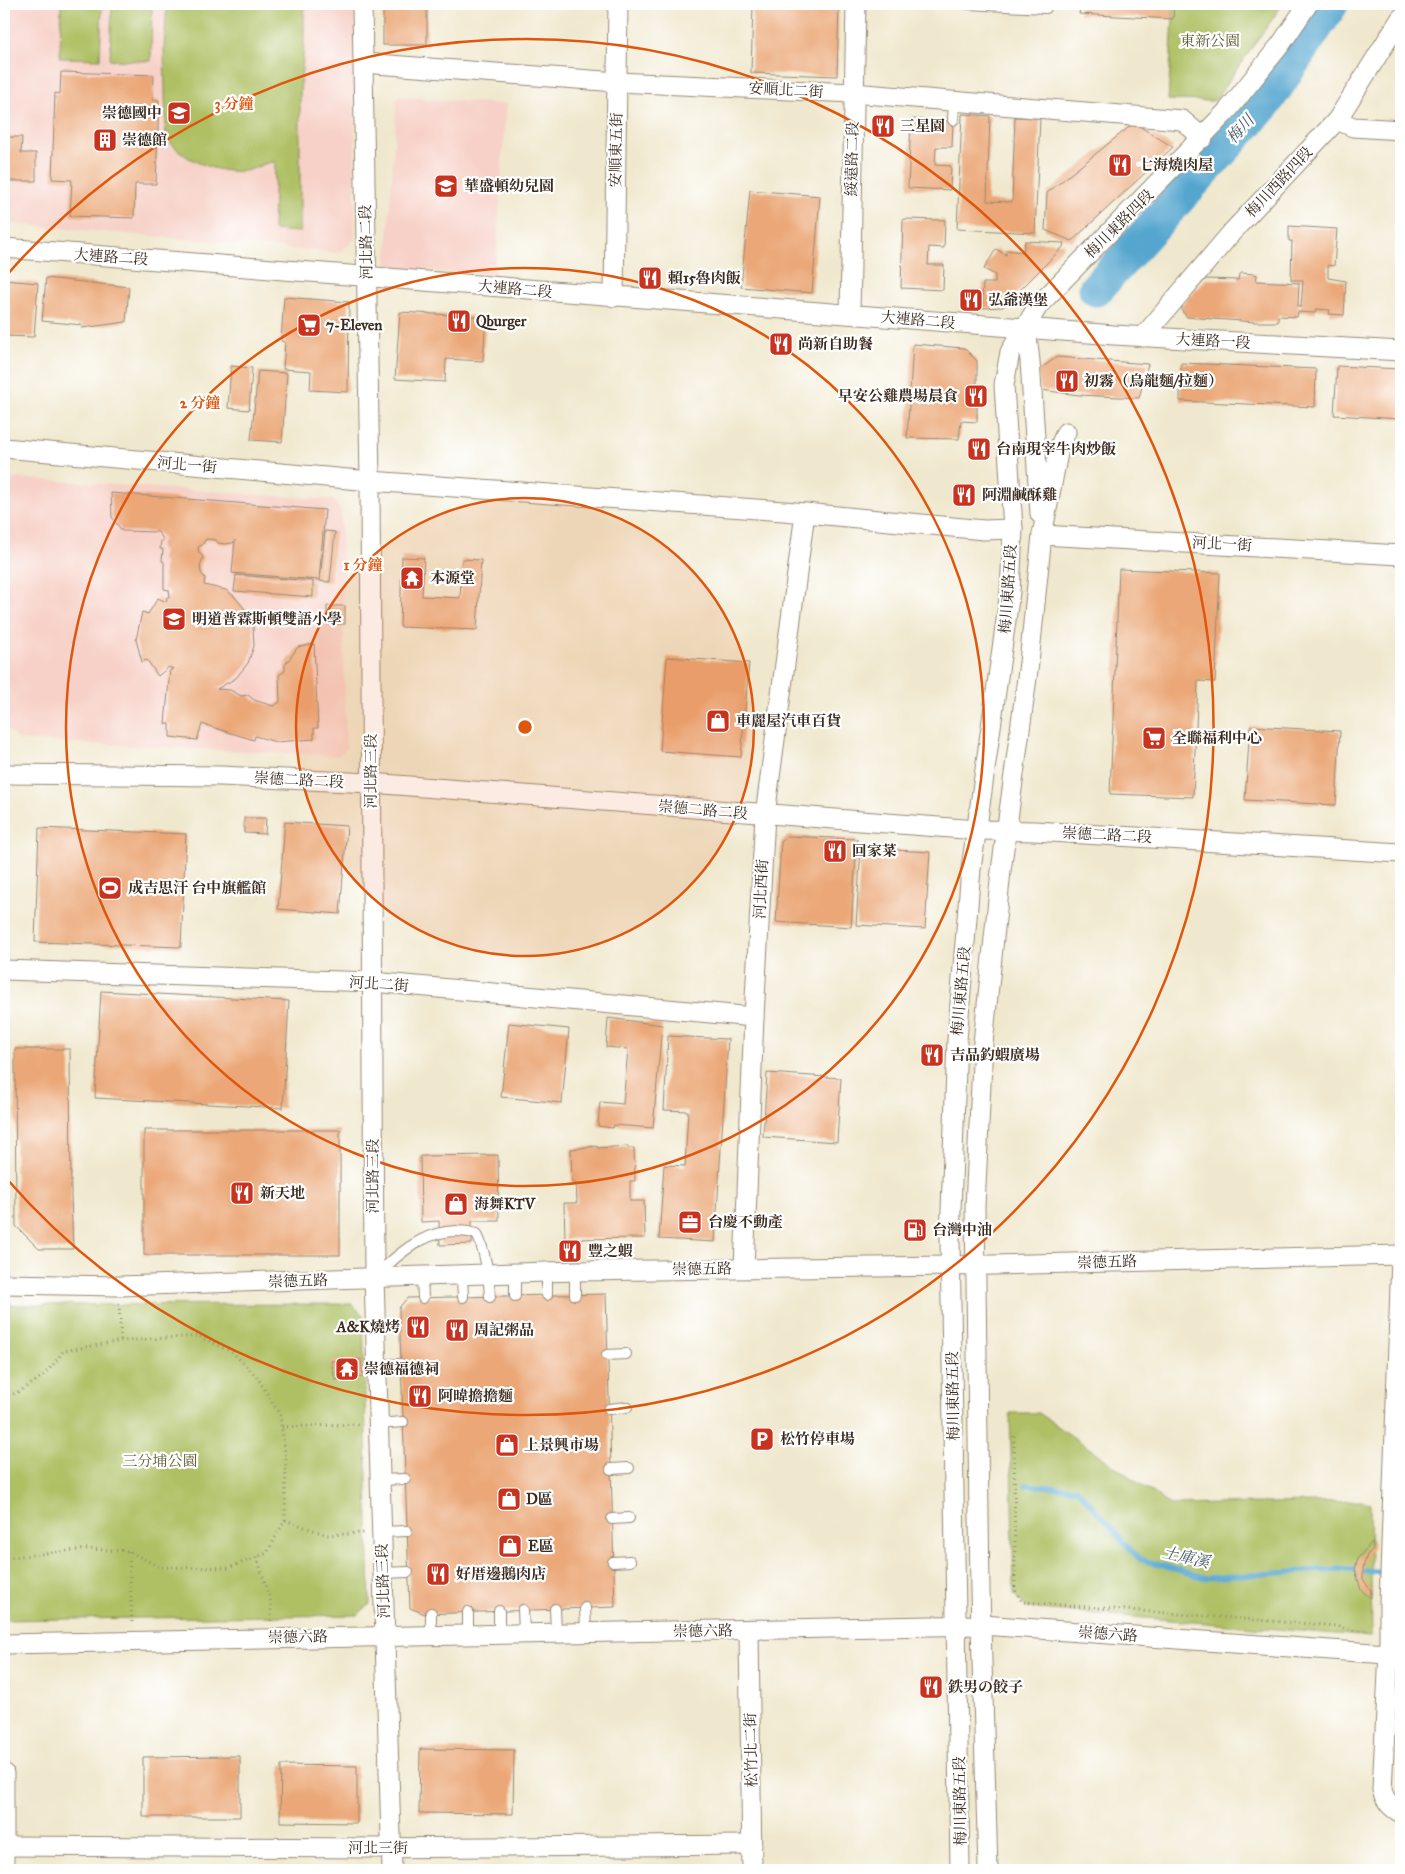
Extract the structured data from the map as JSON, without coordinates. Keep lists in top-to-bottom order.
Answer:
{
  "streets": {
    "street": [
      "安順北二街",
      "安順東五街",
      "綏遠路二段",
      "梅川西路四段",
      "梅川東路四段",
      "河北路二段",
      "大連路二段",
      "大連路一段",
      "河北一街",
      "梅川東路五段",
      "河北路三段",
      "崇德二路二段",
      "河北西街",
      "河北二街",
      "崇德五路",
      "崇德六路",
      "松竹北二街",
      "河北三街"
    ]
  },
  "crossings": [
    ["安順北二街", "安順東五街"],
    ["安順北二街", "綏遠路二段"],
    ["安順北二街", "梅川東路四段"],
    ["安順北二街", "河北路二段"],
    ["安順東五街", "大連路二段"],
    ["綏遠路二段", "大連路二段"],
    ["梅川西路四段", "大連路一段"],
    ["梅川東路四段", "大連路二段"],
    ["梅川東路四段", "大連路一段"],
    ["梅川東路四段", "梅川東路五段"],
    ["河北路二段", "大連路二段"],
    ["河北路二段", "河北一街"],
    ["河北路二段", "河北路三段"],
    ["大連路二段", "大連路一段"],
    ["大連路二段", "梅川東路五段"],
    ["大連路一段", "梅川東路五段"],
    ["河北一街", "梅川東路五段"],
    ["河北一街", "河北路三段"],
    ["河北一街", "河北西街"],
    ["梅川東路五段", "崇德二路二段"],
    ["梅川東路五段", "崇德五路"],
    ["梅川東路五段", "崇德六路"],
    ["河北路三段", "崇德二路二段"],
    ["河北路三段", "河北二街"],
    ["河北路三段", "崇德五路"],
    ["河北路三段", "崇德六路"],
    ["河北路三段", "河北三街"],
    ["崇德二路二段", "河北西街"],
    ["河北西街", "河北二街"],
    ["河北西街", "崇德五路"],
    ["崇德六路", "松竹北二街"],
    ["松竹北二街", "河北三街"]
  ],
  "water": ["梅川", "土庫溪"],
  "parks": ["東新公園", "三分埔公園"],
  "places": {
    "school or university": ["崇德國中", "華盛頓幼兒園", "明道普霖斯頓雙語小學"],
    "restaurant": [
      "三星園",
      "七海燒肉屋",
      "賴15魯肉飯",
      "弘爺漢堡",
      "Qburger",
      "尚新自助餐",
      "初霧（烏龍麵/拉麵）",
      "早安公雞農場晨食",
      "台南現宰牛肉炒飯",
      "阿淵鹹酥雞",
      "回家菜",
      "吉品釣蝦廣場",
      "新天地",
      "豐之蝦",
      "A&K燒烤",
      "周記粥品",
      "阿暐擔擔麵",
      "好厝邊鵝肉店",
      "鉄男の餃子"
    ],
    "building": ["崇德館"],
    "supermarket": ["7-Eleven", "全聯福利中心"],
    "temple": ["本源堂", "崇德福德祠"],
    "shop": [
      "車麗屋汽車百貨",
      "海舞KTV",
      "上景興市場",
      "D區",
      "E區"
    ],
    "sports": ["成吉思汗 台中旗艦館"],
    "office": ["台慶不動產"],
    "fuel station": ["台灣中油"],
    "parking": ["松竹停車場"]
  },
  "rings": ["3 分鐘", "2 分鐘", "1 分鐘"]
}
